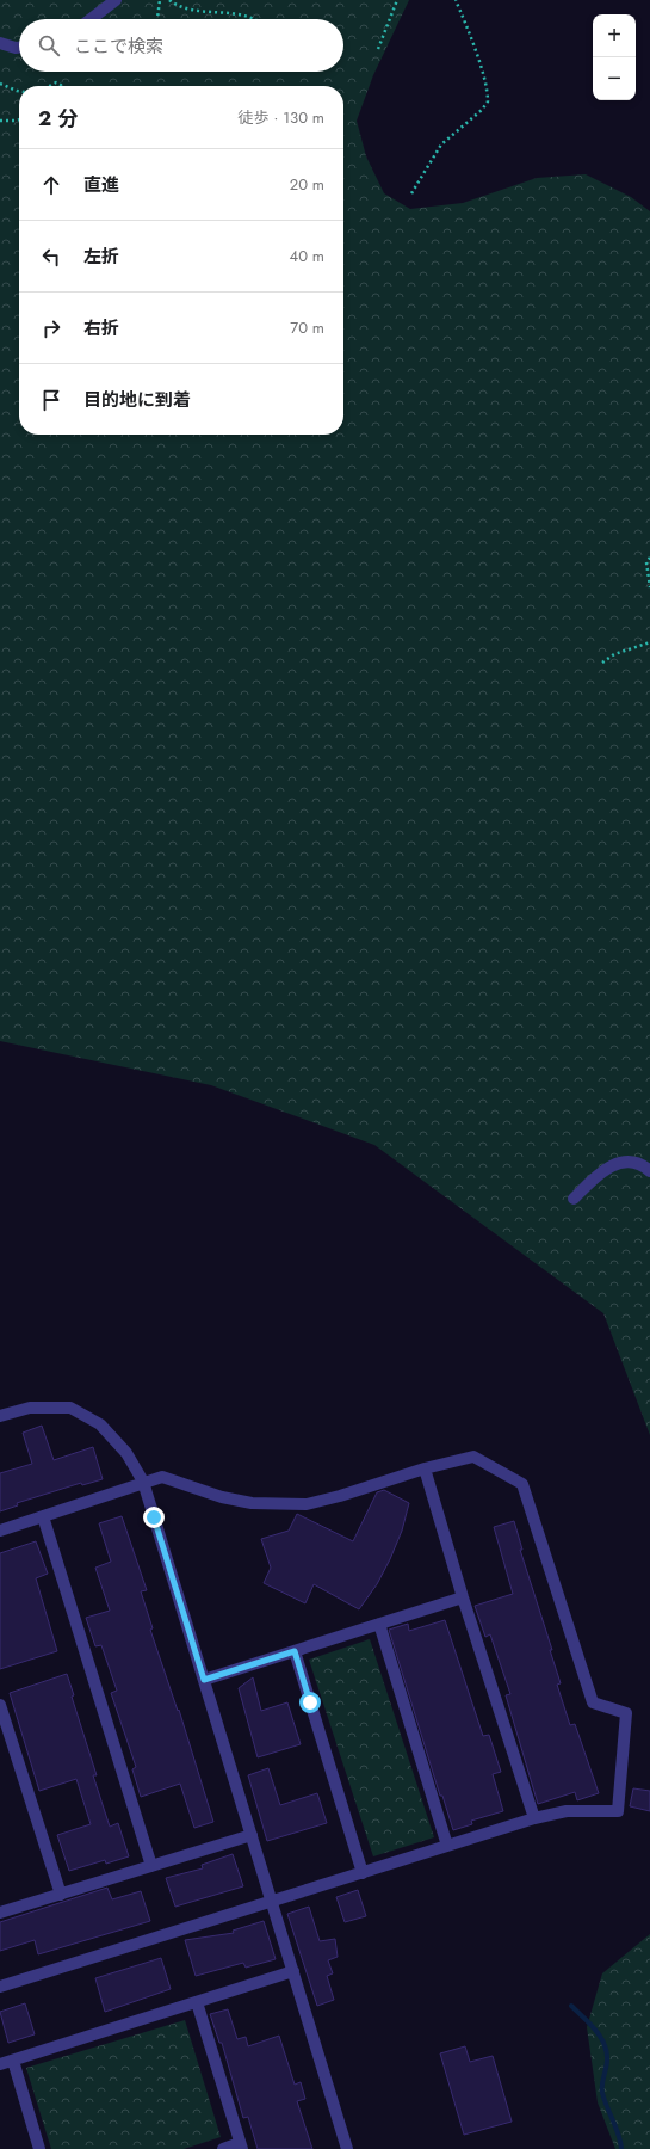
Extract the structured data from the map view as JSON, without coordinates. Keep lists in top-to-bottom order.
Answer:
{
  "page": {
    "map_buttons": ["+", "−"],
    "search": "ここで検索",
    "heading": ["2 分", "徒歩 · 130 m"],
    "list": [
      ["直進", "20 m"],
      ["左折", "40 m"],
      ["右折", "70 m"],
      "目的地に到着"
    ]
  }
}
